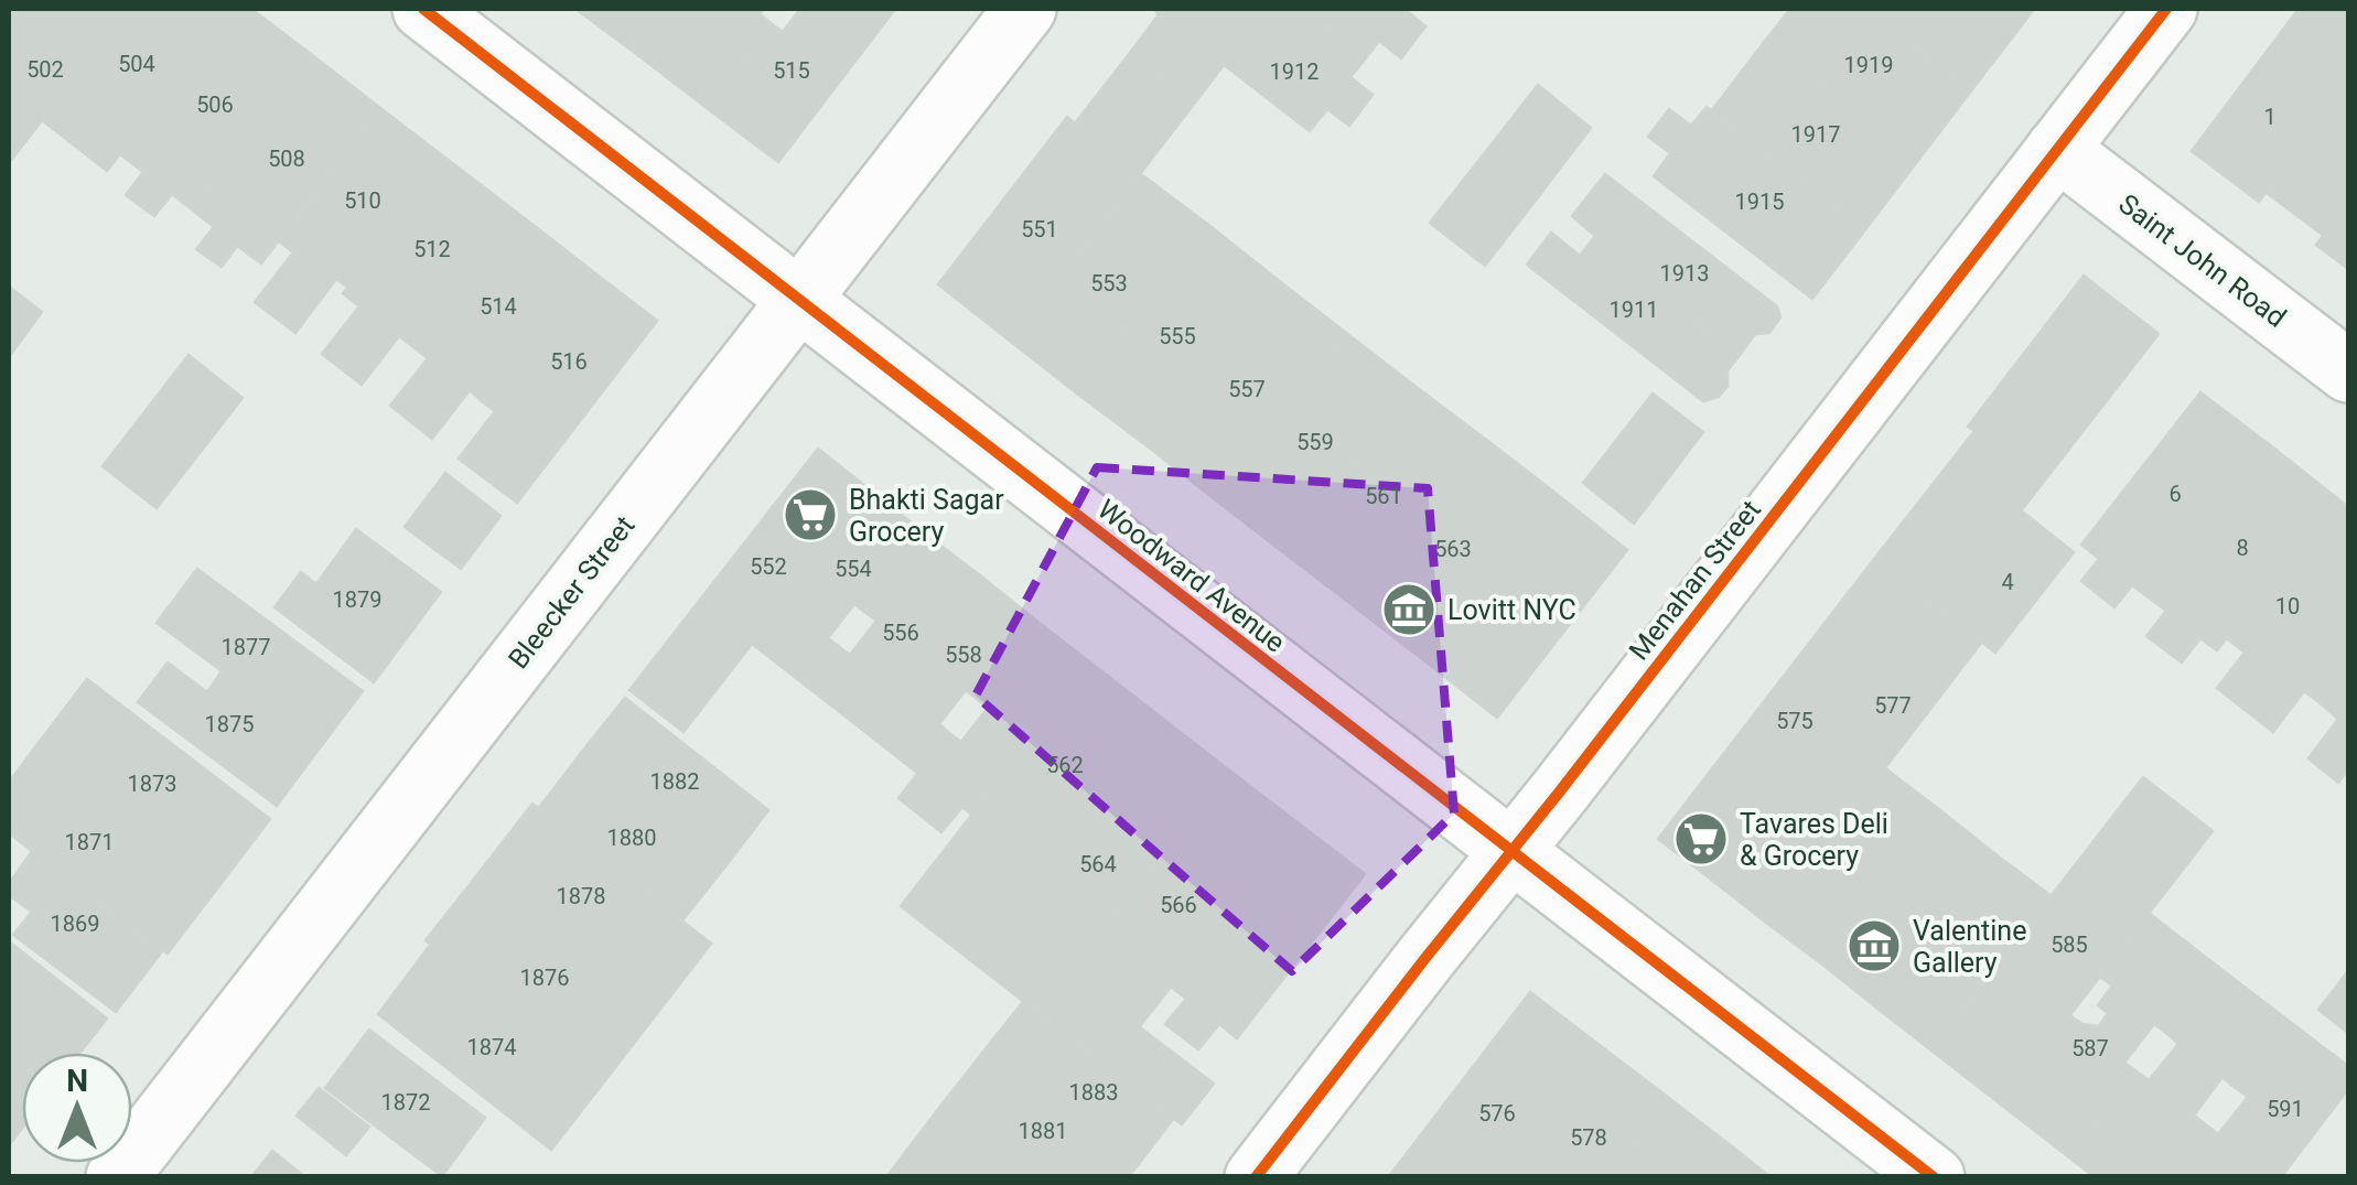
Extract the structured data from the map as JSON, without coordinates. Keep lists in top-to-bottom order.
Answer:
{
  "streets": {
    "street": [
      "Saint John Road",
      "Woodward Avenue",
      "Menahan Street",
      "Bleecker Street"
    ]
  },
  "crossings": [
    ["Saint John Road", "Menahan Street"],
    ["Woodward Avenue", "Menahan Street"],
    ["Woodward Avenue", "Bleecker Street"]
  ],
  "places": {
    "supermarket": ["Bhakti Sagar Grocery", "Tavares Deli & Grocery"],
    "museum": ["Lovitt NYC", "Valentine Gallery"]
  },
  "house_numbers": [
    "504",
    "1919",
    "502",
    "515",
    "1912",
    "506",
    "1",
    "1917",
    "508",
    "510",
    "1915",
    "551",
    "512",
    "1913",
    "553",
    "514",
    "1911",
    "555",
    "516",
    "557",
    "559",
    "6",
    "561",
    "8",
    "563",
    "552",
    "554",
    "4",
    "1879",
    "10",
    "556",
    "1877",
    "558",
    "577",
    "575",
    "1875",
    "562",
    "1882",
    "1873",
    "1880",
    "1871",
    "564",
    "1878",
    "566",
    "1869",
    "585",
    "1876",
    "1874",
    "587",
    "1883",
    "1872",
    "591",
    "576",
    "1881",
    "578"
  ],
  "north": "top"
}
